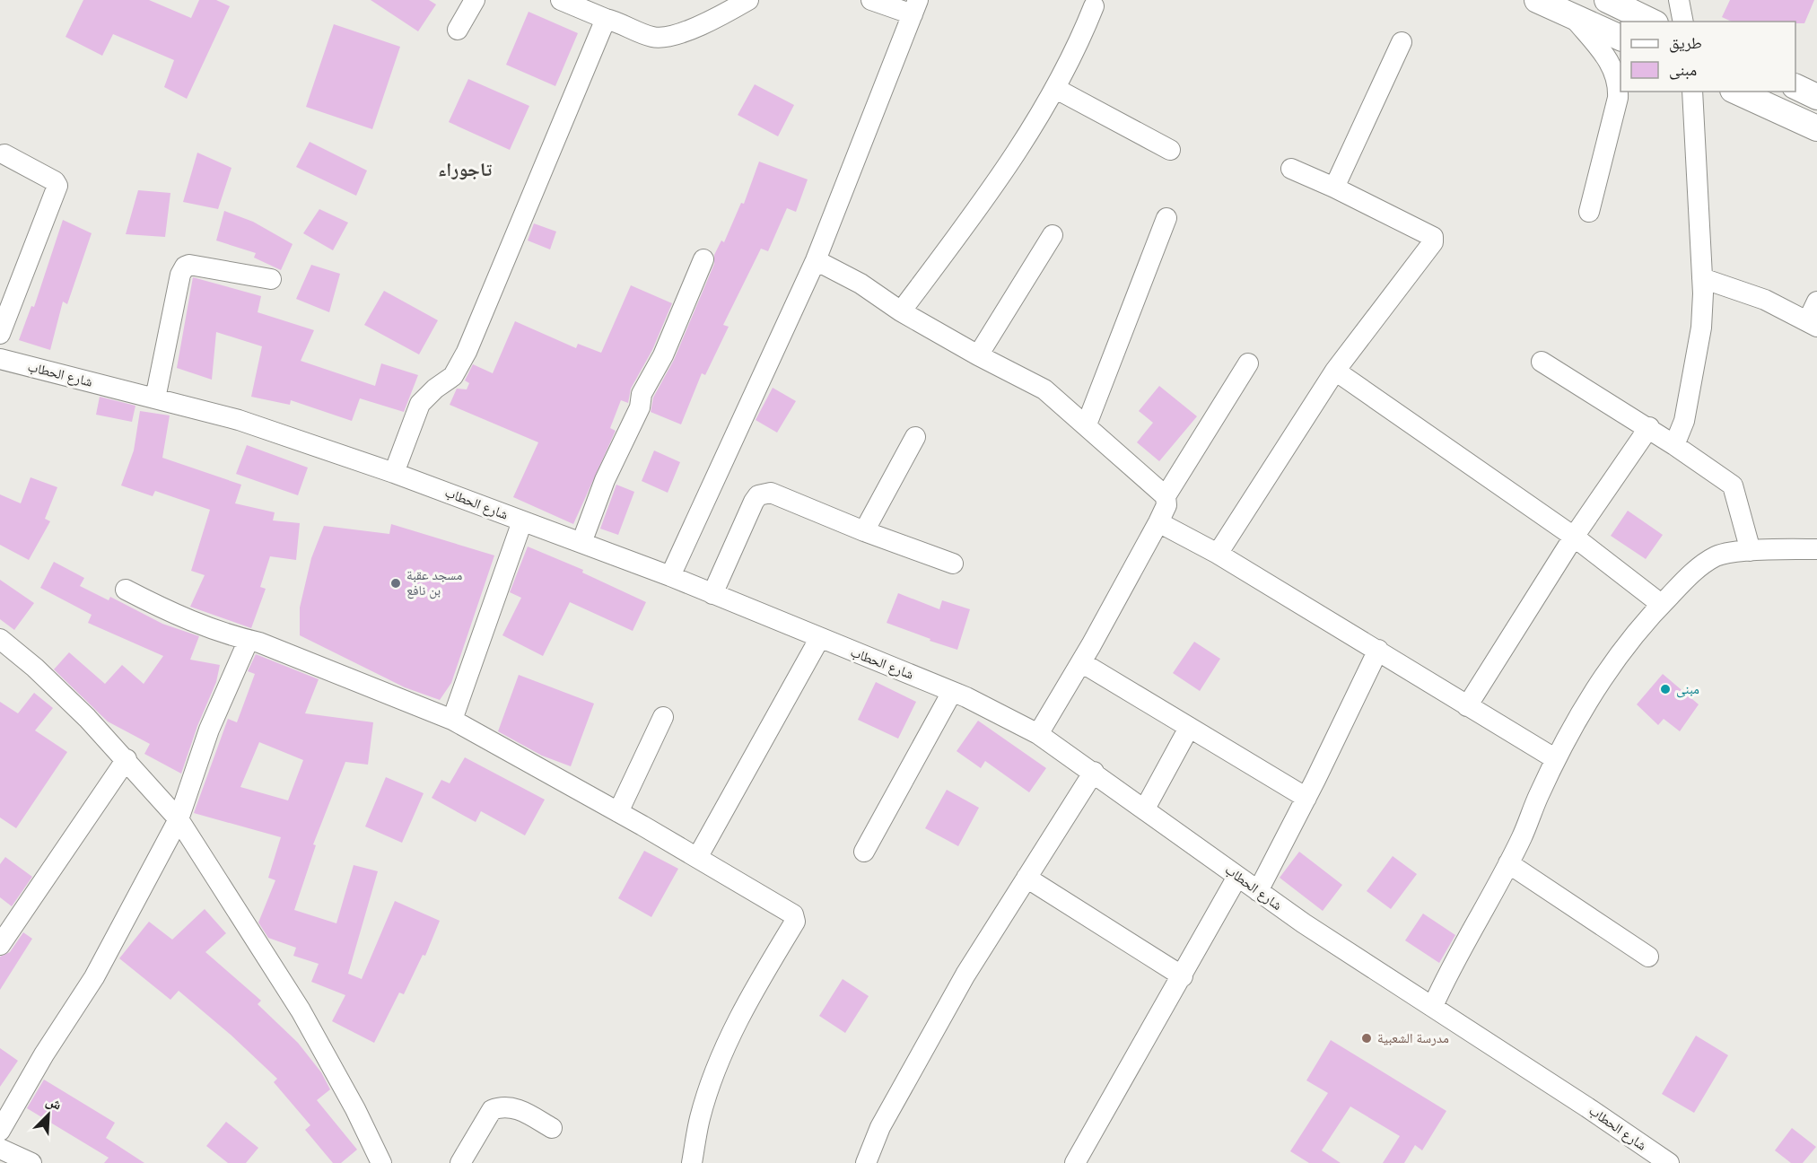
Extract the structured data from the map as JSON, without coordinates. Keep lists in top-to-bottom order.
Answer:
{
  "streets": {
    "street": ["شارع الحطاب"]
  },
  "districts": ["تاجوراء"],
  "places": ["مسجد عقبة بن نافع", "مبنى", "مدرسة الشعبية"],
  "legend": ["طريق", "مبنى"],
  "north": "top right"
}
